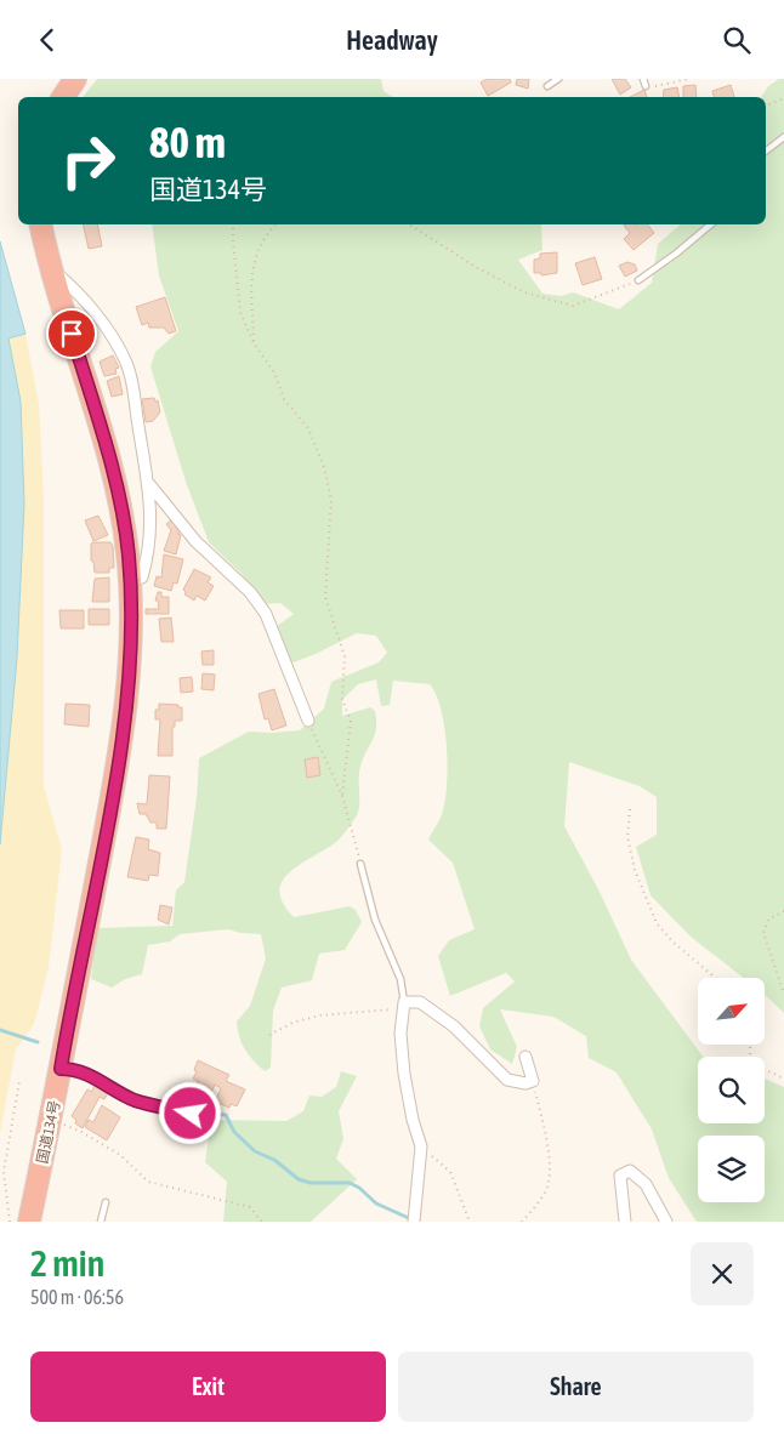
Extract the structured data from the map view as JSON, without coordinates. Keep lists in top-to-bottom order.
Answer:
{
  "streets": {
    "highway": ["国道134号"]
  },
  "north": "top right",
  "page": {
    "header": "Headway",
    "turn": ["80 m", "国道134号"],
    "heading": ["2 min", "500 m · 06:56"],
    "buttons": ["Exit", "Share"]
  }
}
